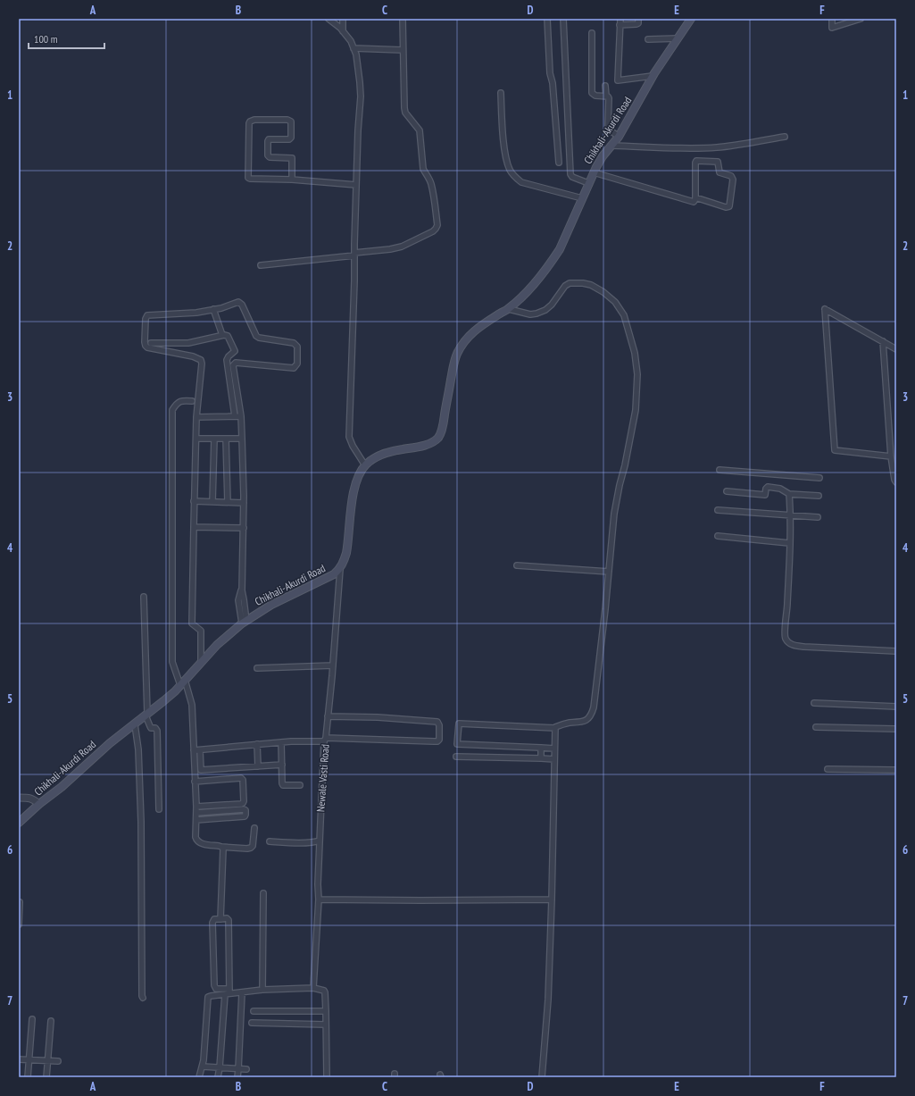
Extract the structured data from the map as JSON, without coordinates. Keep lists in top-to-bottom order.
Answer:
{
  "streets": {
    "main road": ["Chikhali-Akurdi Road"],
    "street": ["Newale Vasti Road"]
  },
  "crossings": [
    ["Chikhali-Akurdi Road", "Newale Vasti Road"]
  ],
  "scale_bar": "100 m",
  "grid": {
    "columns": [
      "A",
      "B",
      "C",
      "D",
      "E",
      "F"
    ],
    "rows": [
      "1",
      "2",
      "3",
      "4",
      "5",
      "6",
      "7"
    ]
  }
}
